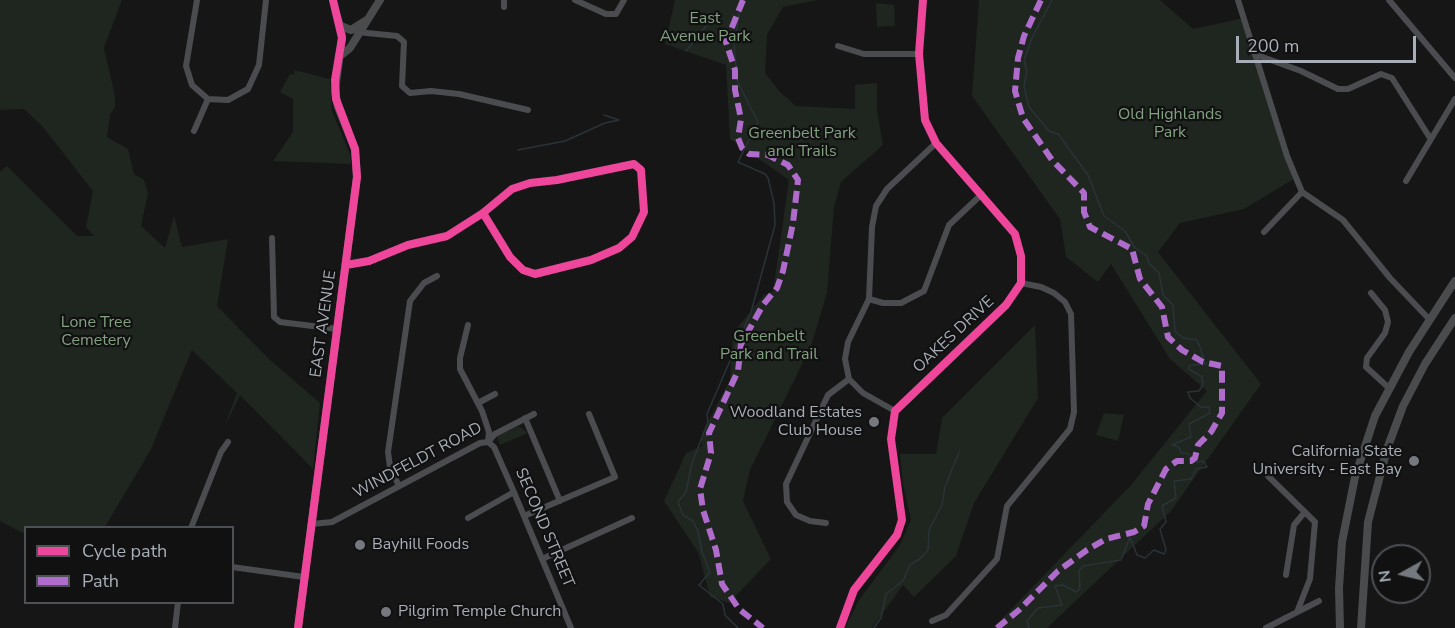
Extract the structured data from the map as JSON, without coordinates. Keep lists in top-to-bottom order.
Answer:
{
  "streets": {
    "street": [
      "EAST AVENUE",
      "OAKES DRIVE",
      "WINDFELDT ROAD",
      "SECOND STREET"
    ]
  },
  "crossings": [
    ["EAST AVENUE", "WINDFELDT ROAD"],
    ["WINDFELDT ROAD", "SECOND STREET"]
  ],
  "parks": [
    "East Avenue Park",
    "Old Highlands Park",
    "Greenbelt Park and Trails",
    "Lone Tree Cemetery",
    "Greenbelt Park and Trail"
  ],
  "places": [
    "Woodland Estates Club House",
    "California State University - East Bay",
    "Bayhill Foods",
    "Pilgrim Temple Church"
  ],
  "legend": ["Cycle path", "Path"],
  "scale_bar": "200 m",
  "north": "left"
}
